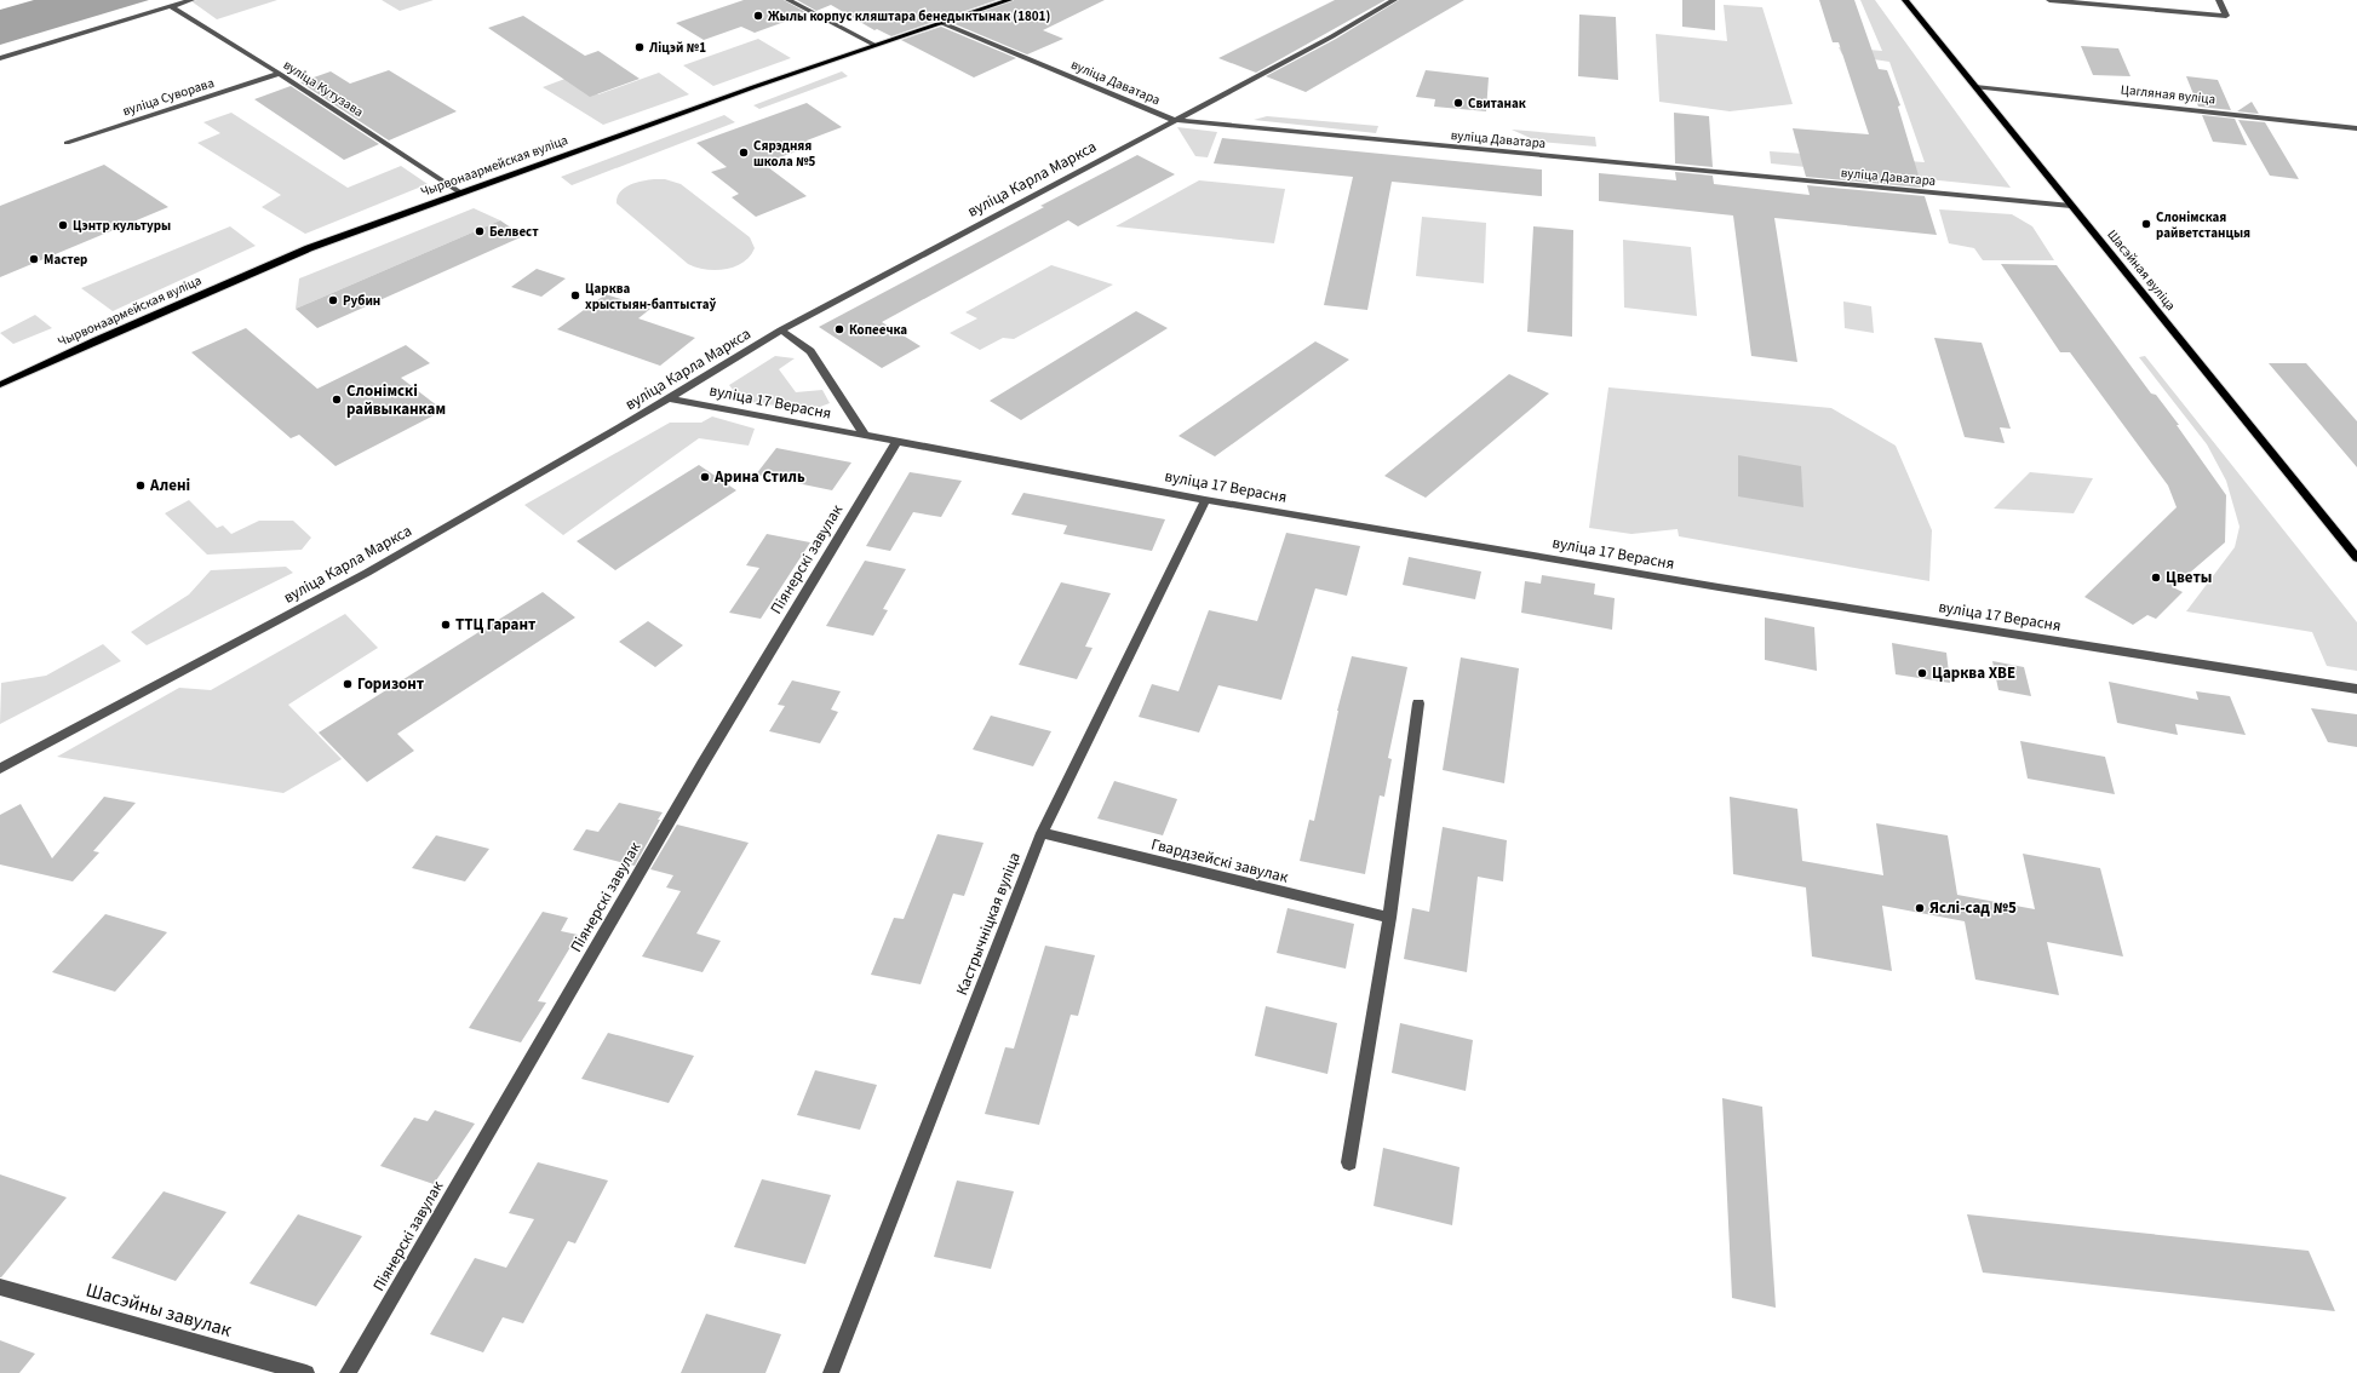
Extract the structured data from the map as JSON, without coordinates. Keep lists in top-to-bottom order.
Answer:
{
  "streets": {
    "main road": ["Чырвонаармейская вуліца", "Шасэйная вуліца"],
    "street": [
      "вуліца Даватара",
      "вуліца Кутузава",
      "Цагляная вуліца",
      "вуліца Суворава",
      "вуліца Карла Маркса",
      "вуліца 17 Верасня",
      "Піянерскі завулак",
      "Гвардзейскі завулак",
      "Кастрычніцкая вуліца",
      "Шасэйны завулак"
    ]
  },
  "crossings": [
    ["вуліца Даватара", "Чырвонаармейская вуліца"],
    ["вуліца Даватара", "вуліца Карла Маркса"],
    ["вуліца Даватара", "Шасэйная вуліца"],
    ["вуліца Кутузава", "вуліца Суворава"],
    ["вуліца Кутузава", "Чырвонаармейская вуліца"],
    ["Цагляная вуліца", "Шасэйная вуліца"],
    ["вуліца Карла Маркса", "вуліца 17 Верасня"],
    ["вуліца 17 Верасня", "Піянерскі завулак"],
    ["вуліца 17 Верасня", "Кастрычніцкая вуліца"],
    ["Гвардзейскі завулак", "Кастрычніцкая вуліца"]
  ],
  "places": [
    "Жылы корпус кляштара бенедыктынак (1801)",
    "Ліцэй №1",
    "Свитанак",
    "Сярэдняя школа №5",
    "Слонімская райветстанцыя",
    "Цэнтр культуры",
    "Белвест",
    "Мастер",
    "Царква хрыстыян-баптыстаў",
    "Рубин",
    "Копеечка",
    "Слонімскі райвыканкам",
    "Арина Стиль",
    "Алені",
    "Цветы",
    "ТТЦ Гарант",
    "Царква ХВЕ",
    "Горизонт",
    "Яслі-сад №5"
  ]
}
